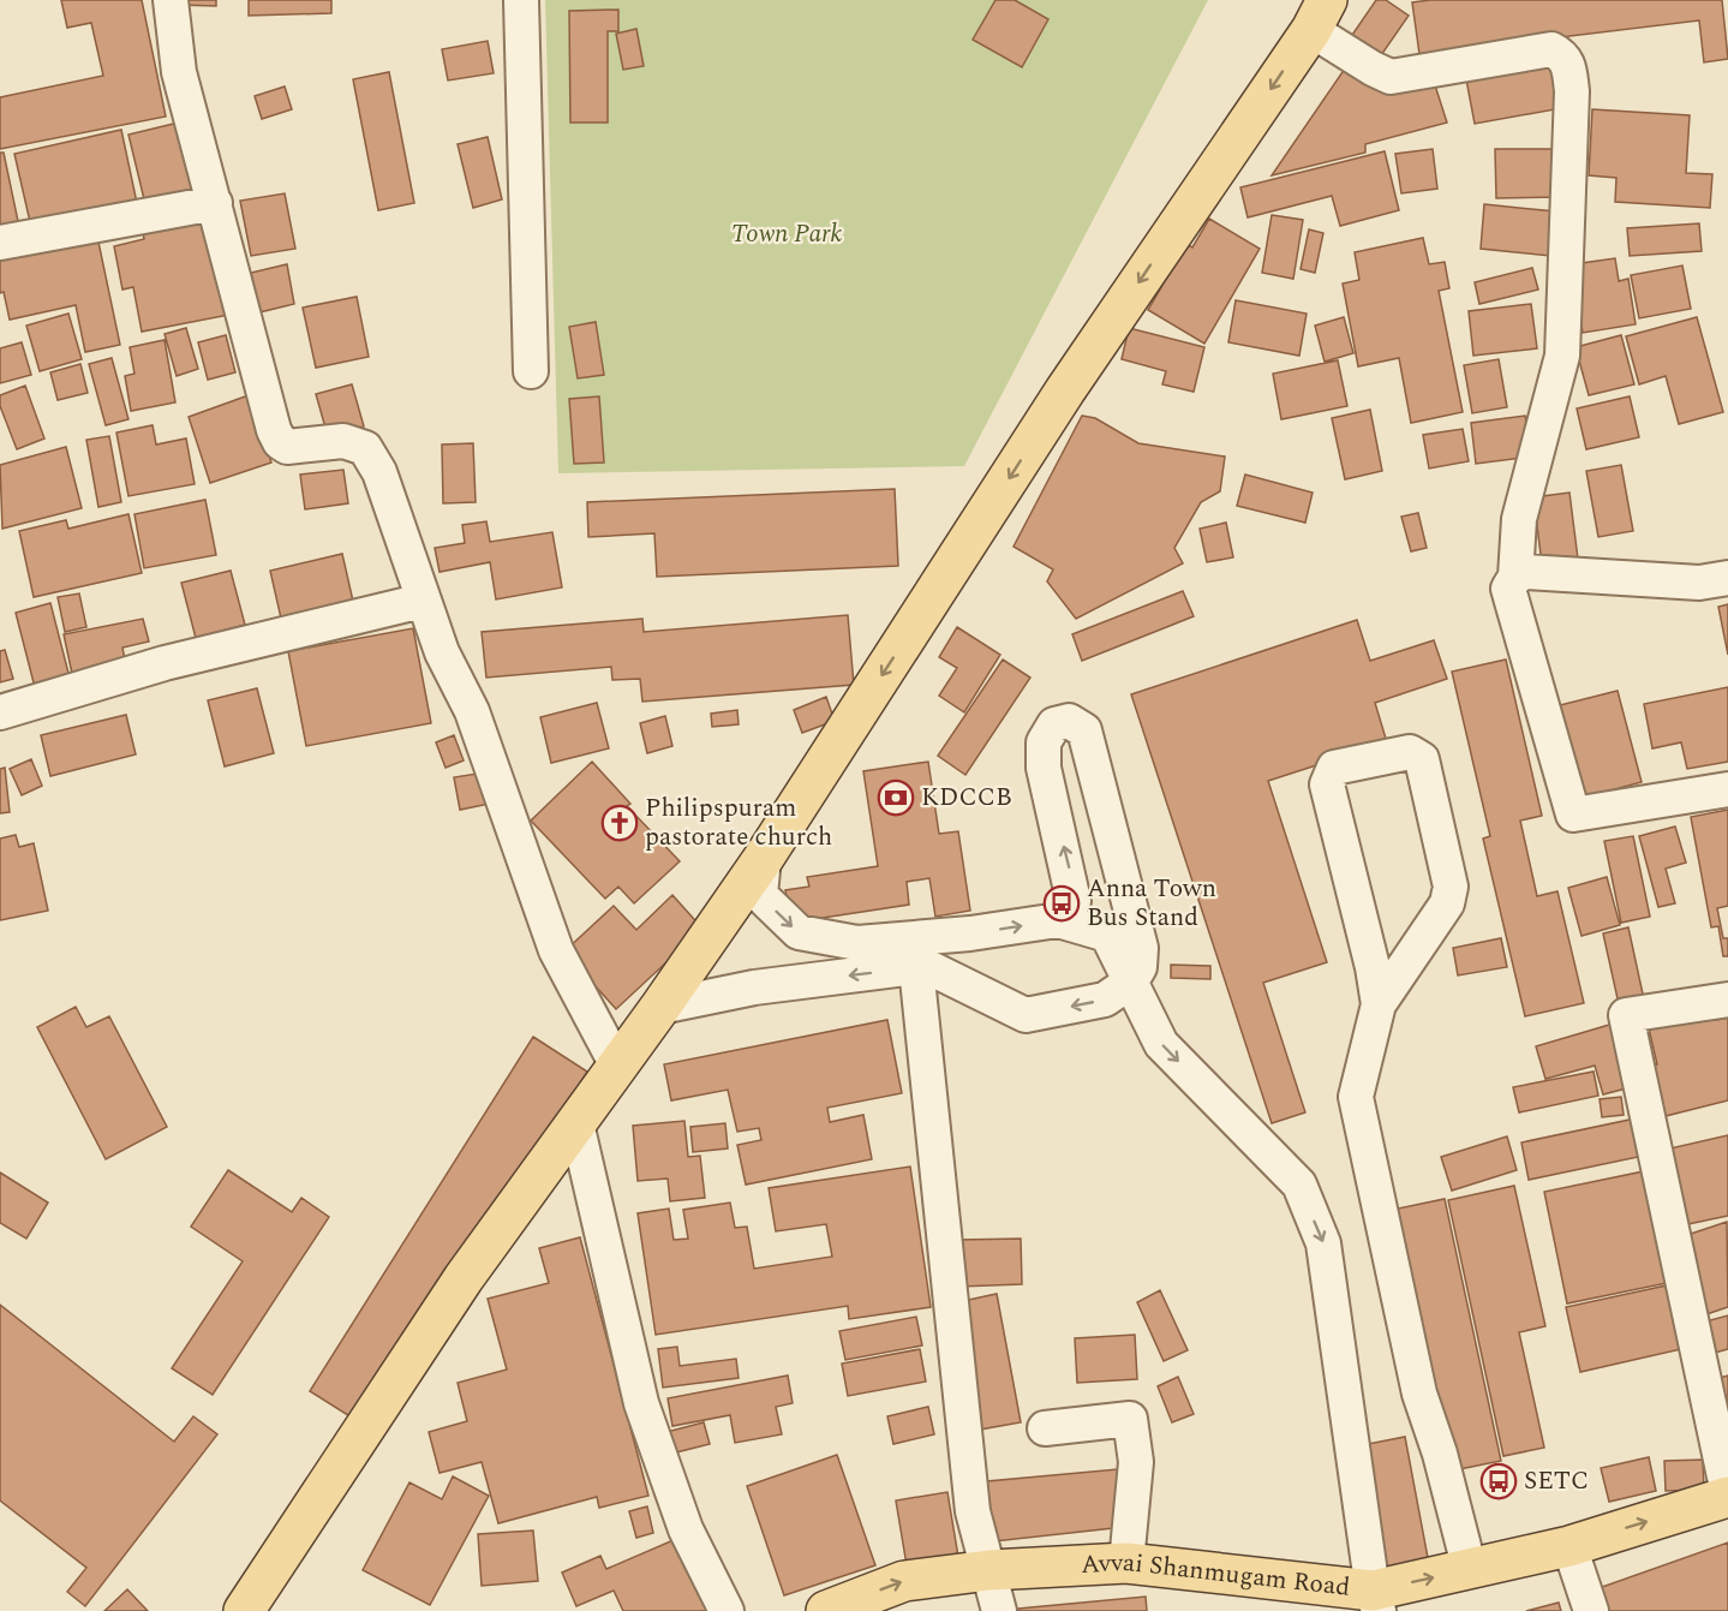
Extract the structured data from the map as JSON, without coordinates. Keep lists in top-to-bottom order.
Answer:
{
  "streets": {
    "main road": ["Avvai Shanmugam Road"]
  },
  "one_way": ["Avvai Shanmugam Road"],
  "parks": ["Town Park"],
  "places": {
    "bank": ["KDCCB"],
    "church": ["Philipspuram pastorate church"],
    "bus stop": ["Anna Town Bus Stand", "SETC"]
  }
}
